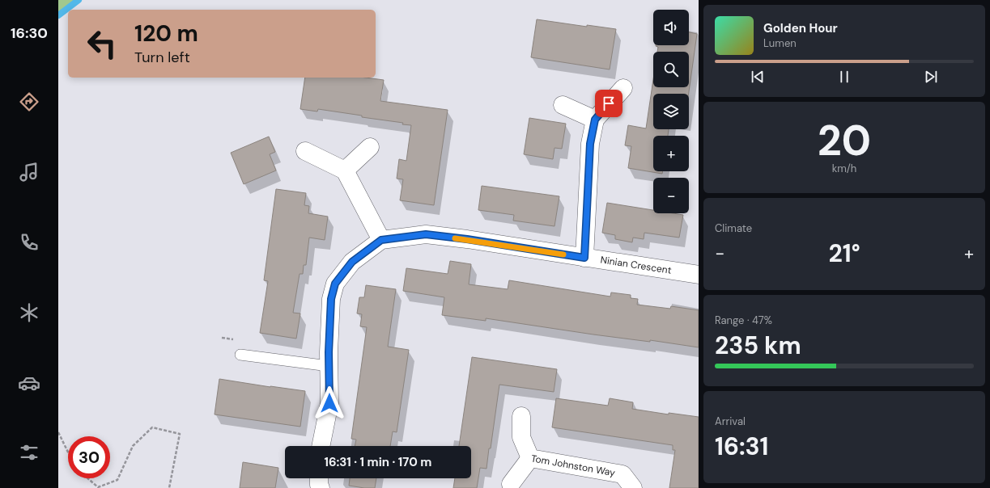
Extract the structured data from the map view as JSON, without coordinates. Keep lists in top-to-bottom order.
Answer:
{
  "streets": {
    "street": ["Ninian Crescent", "Tom Johnston Way"]
  },
  "page": {
    "tabs": "16:30",
    "map_buttons": ["+", "−"],
    "turn": ["120 m", "Turn left"],
    "song": ["Golden Hour", "Lumen"],
    "tile": [
      ["20", "km/h"],
      "Climate",
      ["Range · 47%", "235 km"],
      ["Arrival", "16:31"]
    ],
    "heat": ["−", "21°", "+"],
    "limit": "30",
    "trip": "16:31 · 1 min · 170 m"
  }
}
